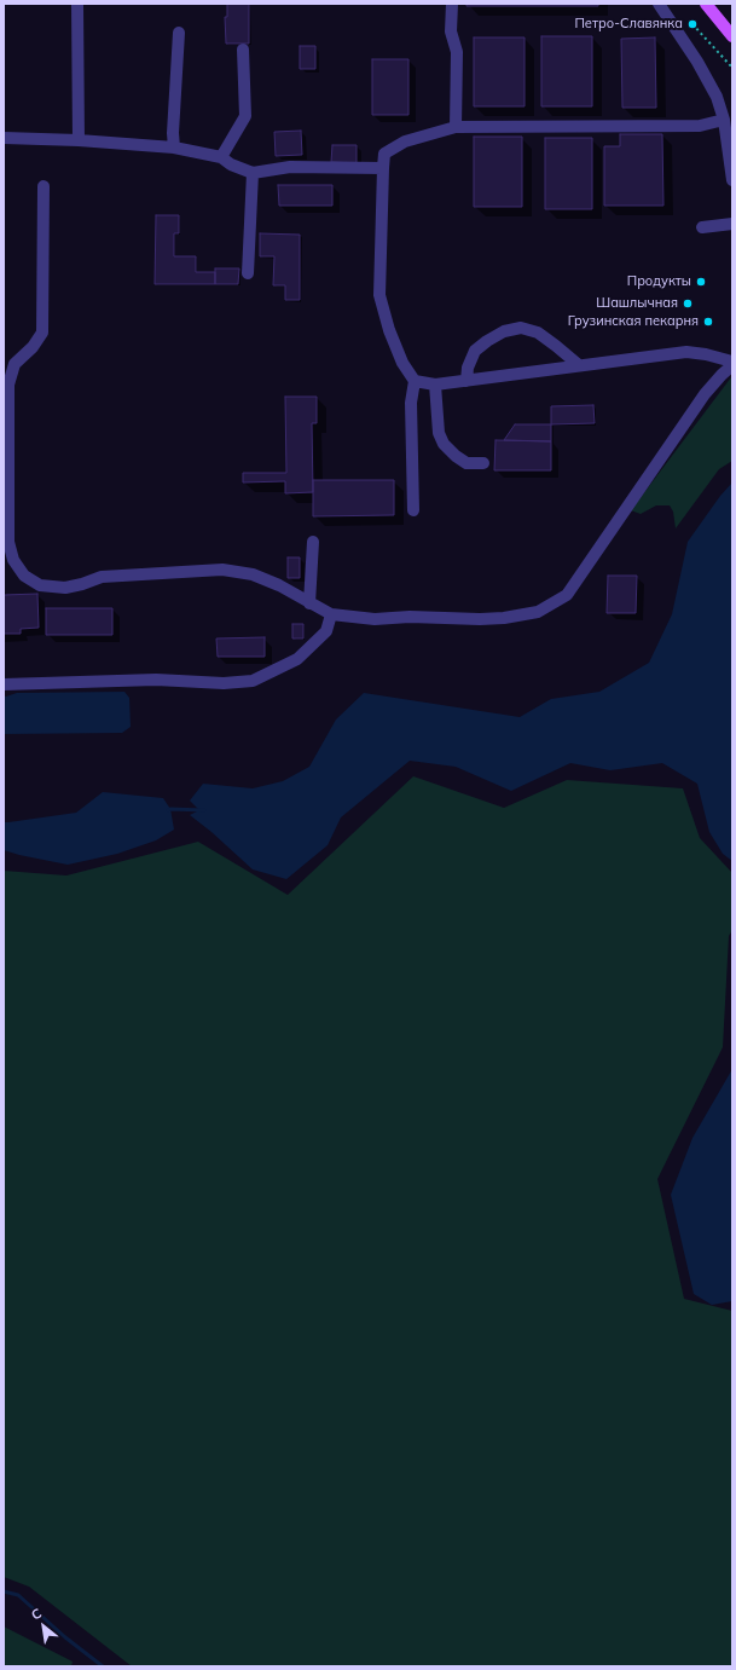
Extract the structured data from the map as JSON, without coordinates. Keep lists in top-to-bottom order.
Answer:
{
  "places": [
    "Петро-Славянка",
    "Продукты",
    "Шашлычная",
    "Грузинская пекарня"
  ],
  "north": "top left"
}
